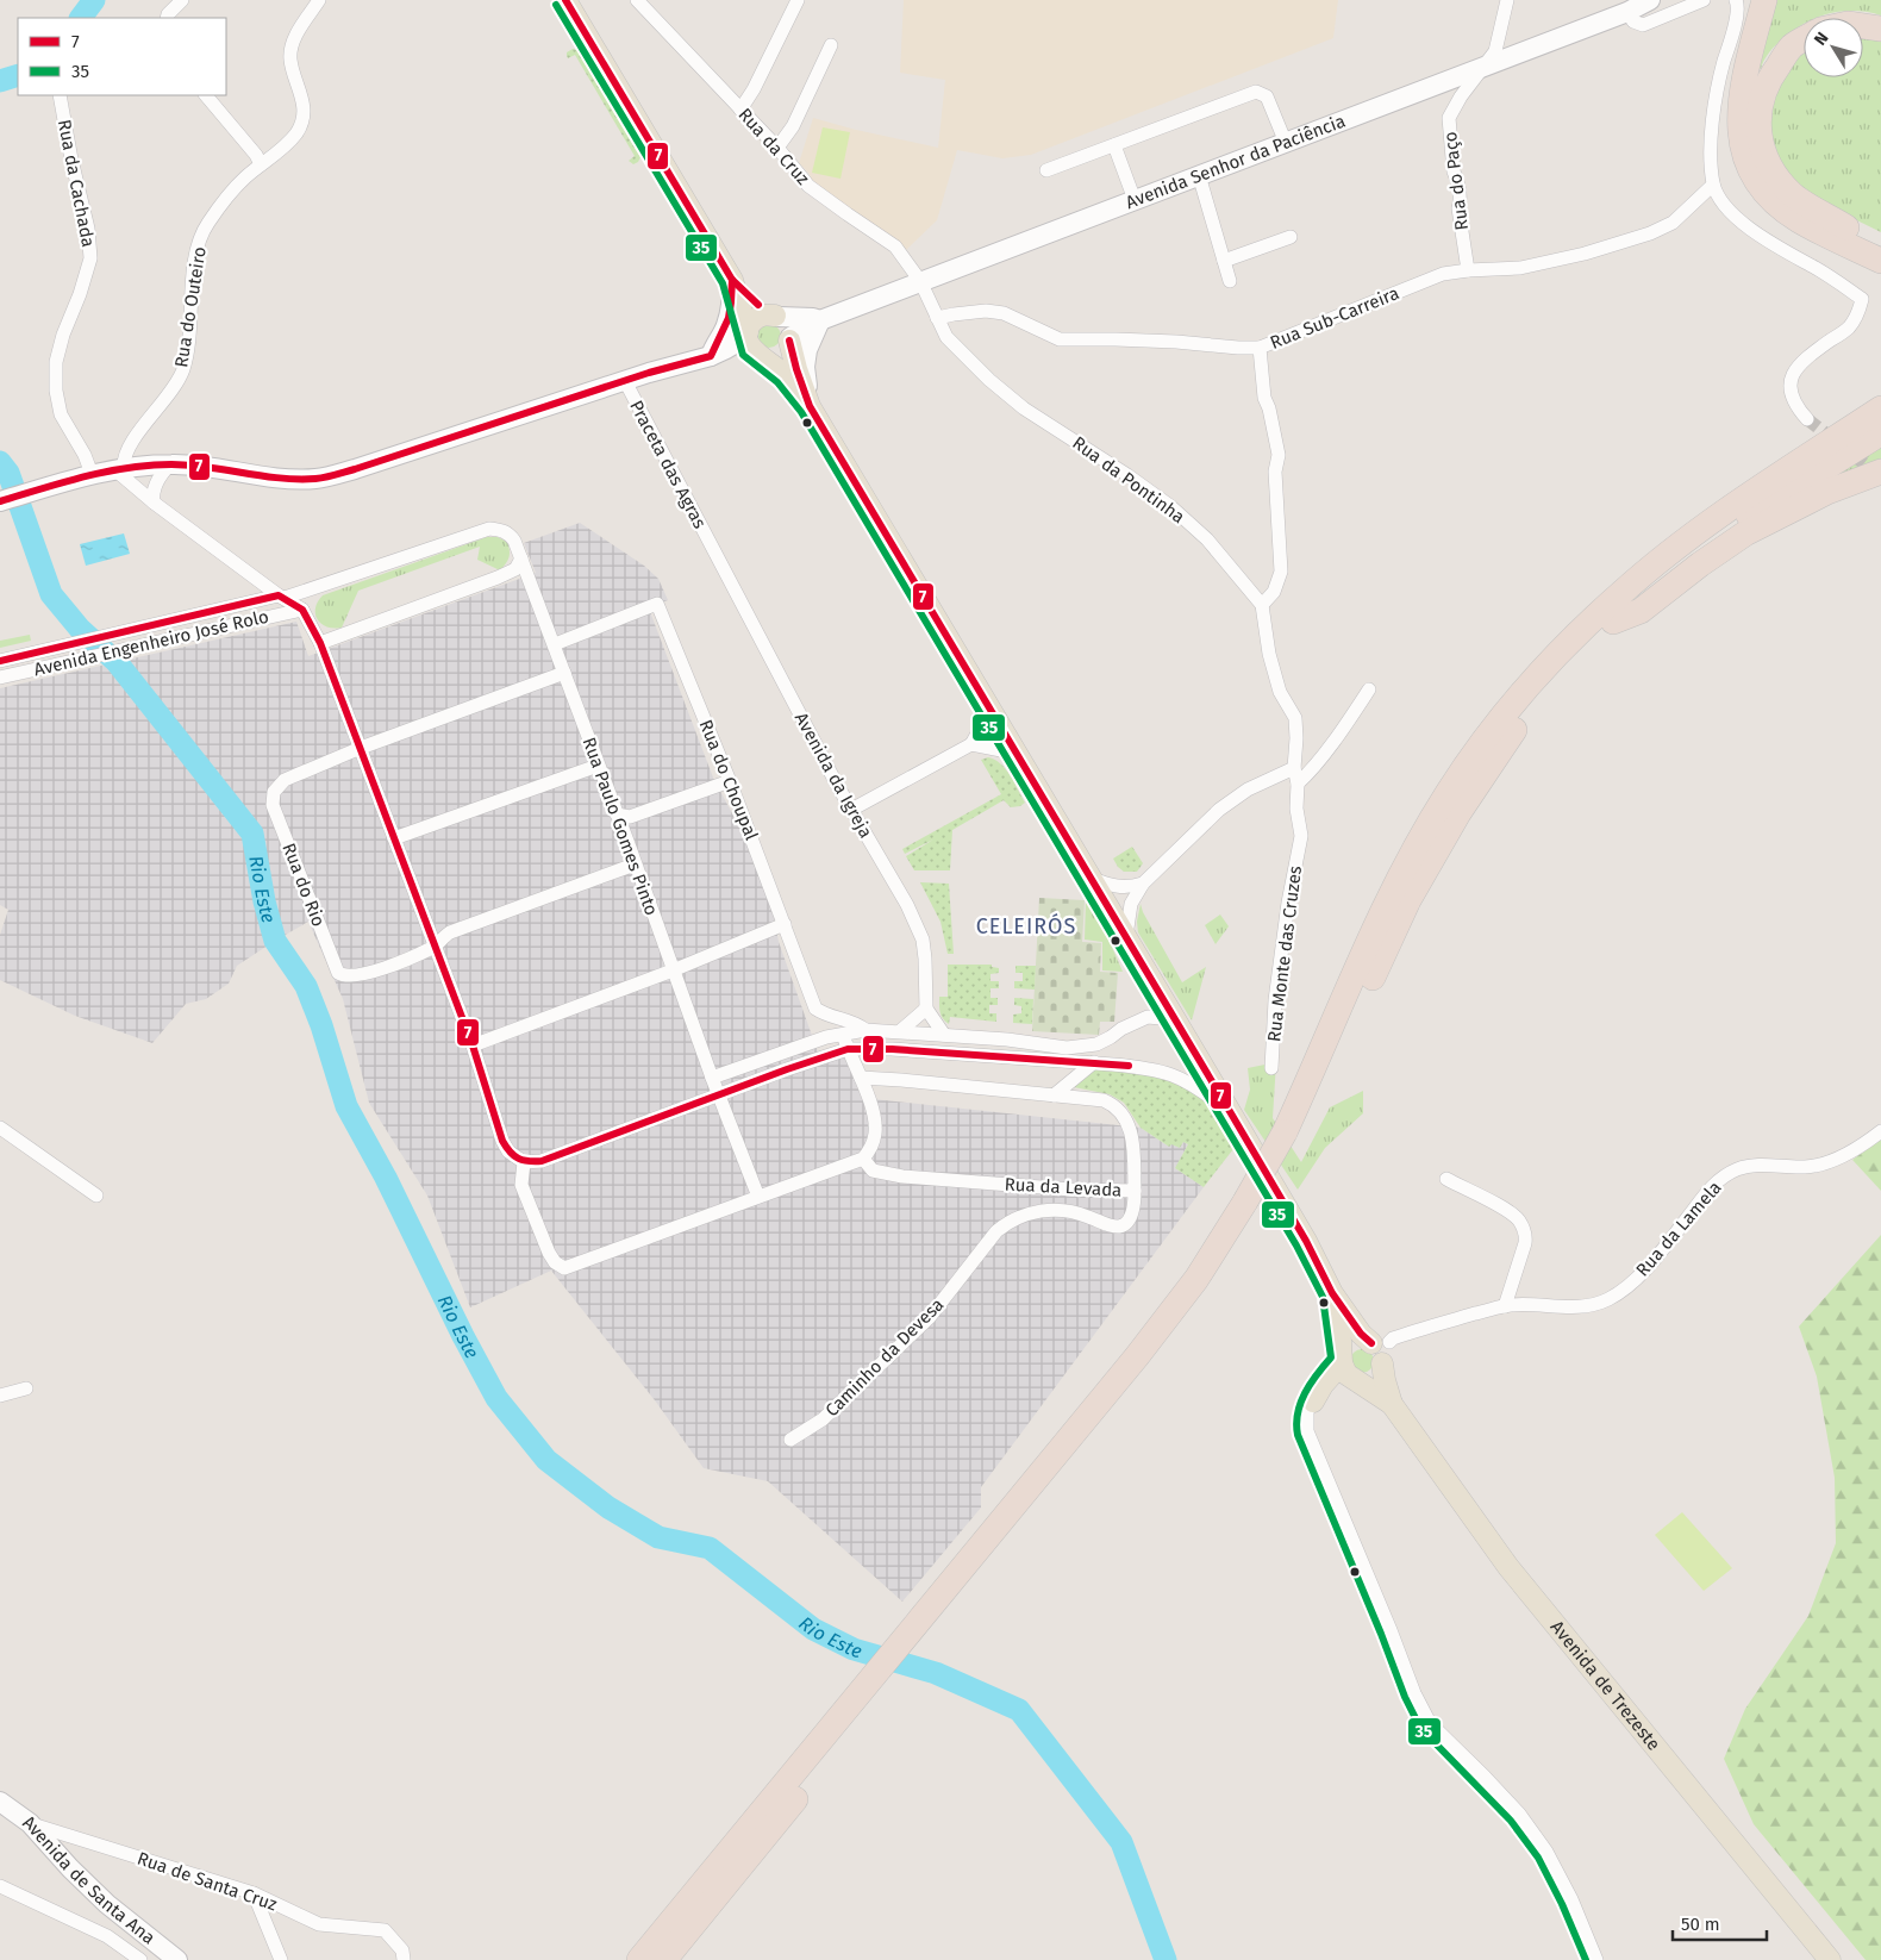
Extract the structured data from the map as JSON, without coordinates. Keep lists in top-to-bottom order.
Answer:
{
  "streets": {
    "main road": ["Avenida de Trezeste"],
    "street": [
      "Rua da Cruz",
      "Avenida Senhor da Paciência",
      "Rua do Paço",
      "Rua da Cachada",
      "Rua do Outeiro",
      "Rua Sub-Carreira",
      "Praceta das Agras",
      "Rua da Pontinha",
      "Avenida Engenheiro José Rolo",
      "Avenida da Igreja",
      "Rua do Choupal",
      "Rua Paulo Gomes Pinto",
      "Rua do Rio",
      "Rua Monte das Cruzes",
      "Rua da Levada",
      "Rua da Lamela",
      "Caminho da Devesa",
      "Avenida de Santa Ana",
      "Rua de Santa Cruz"
    ]
  },
  "crossings": [
    ["Rua da Cruz", "Avenida Senhor da Paciência"],
    ["Rua da Cruz", "Rua da Pontinha"],
    ["Avenida Senhor da Paciência", "Rua do Paço"],
    ["Avenida Senhor da Paciência", "Rua da Pontinha"],
    ["Rua do Paço", "Rua Sub-Carreira"],
    ["Rua Sub-Carreira", "Rua da Pontinha"],
    ["Praceta das Agras", "Avenida da Igreja"],
    ["Avenida Engenheiro José Rolo", "Rua Paulo Gomes Pinto"],
    ["Avenida Engenheiro José Rolo", "Rua do Rio"],
    ["Rua do Choupal", "Rua Paulo Gomes Pinto"],
    ["Rua da Levada", "Caminho da Devesa"],
    ["Avenida de Santa Ana", "Rua de Santa Cruz"]
  ],
  "districts": ["CELEIRÓS"],
  "water": ["Rio Este"],
  "lines": ["transit line 7", "transit line 35"],
  "legend": ["7", "35"],
  "scale_bar": "50 m",
  "north": "top left"
}
